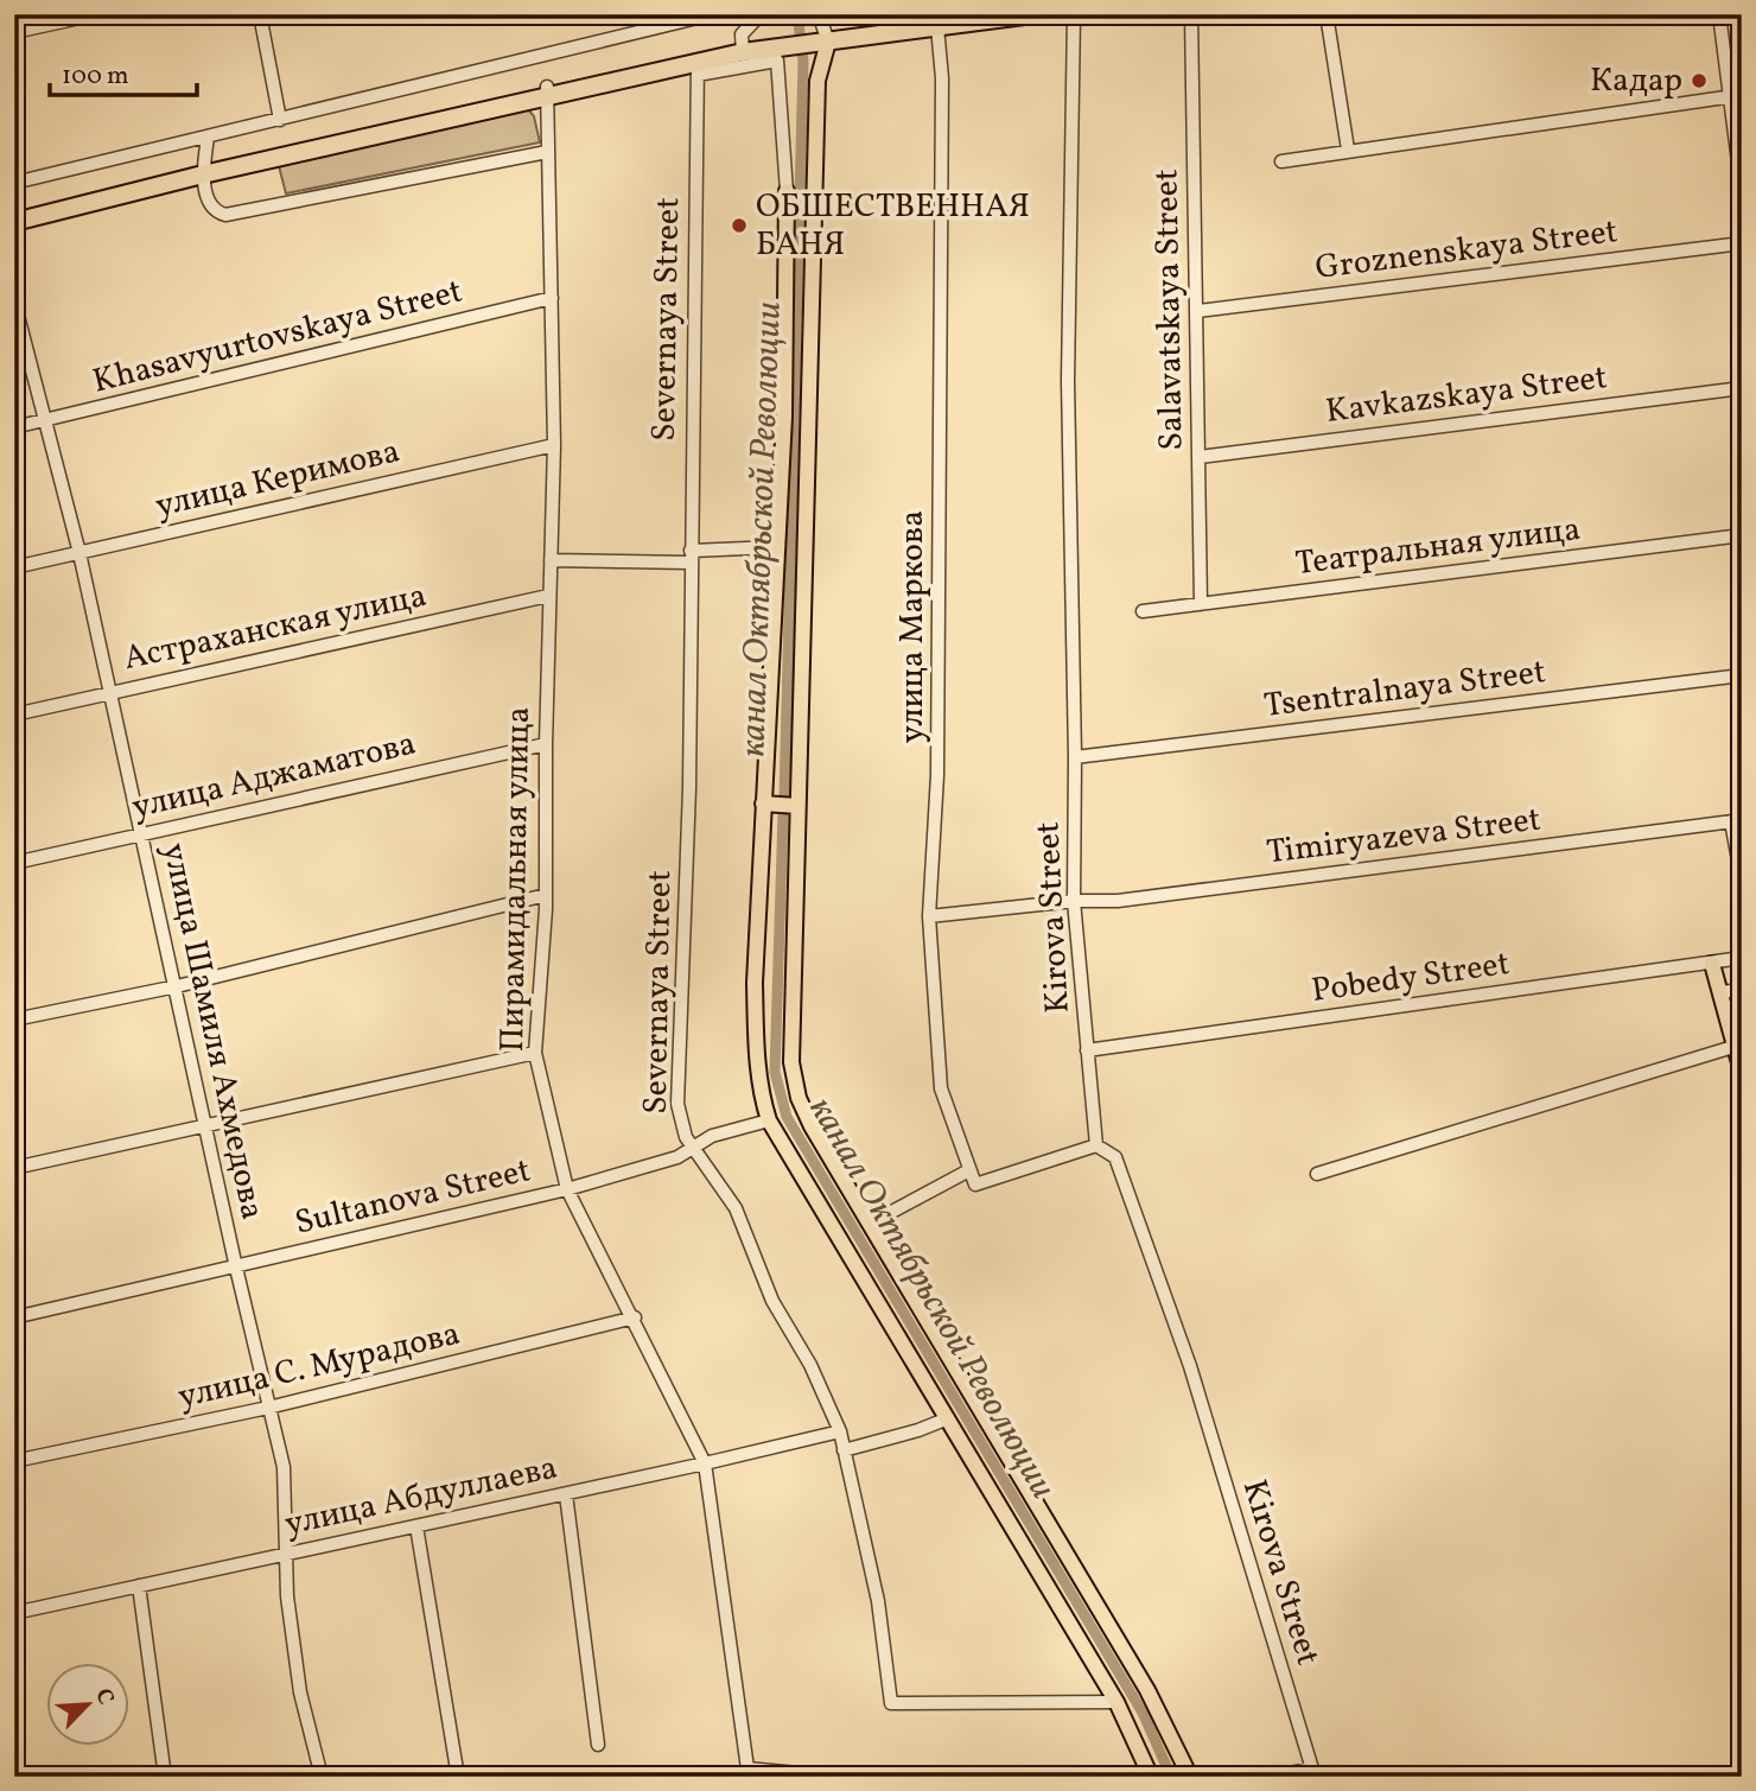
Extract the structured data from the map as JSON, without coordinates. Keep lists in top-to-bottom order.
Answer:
{
  "streets": {
    "street": [
      "Groznenskaya Street",
      "Salavatskaya Street",
      "Severnaya Street",
      "Khasavyurtovskaya Street",
      "Kavkazskaya Street",
      "улица Керимова",
      "Театральная улица",
      "улица Маркова",
      "Астраханская улица",
      "Tsentralnaya Street",
      "улица Аджаматова",
      "Timiryazeva Street",
      "Пирамидальная улица",
      "Kirova Street",
      "Pobedy Street",
      "улица Шамиля Ахмедова",
      "Sultanova Street",
      "улица С. Мурадова",
      "улица Абдуллаева"
    ]
  },
  "crossings": [
    ["Groznenskaya Street", "Salavatskaya Street"],
    ["Salavatskaya Street", "Kavkazskaya Street"],
    ["Salavatskaya Street", "Театральная улица"],
    ["Severnaya Street", "Sultanova Street"],
    ["Severnaya Street", "улица Абдуллаева"],
    ["Khasavyurtovskaya Street", "Пирамидальная улица"],
    ["Khasavyurtovskaya Street", "улица Шамиля Ахмедова"],
    ["улица Керимова", "Пирамидальная улица"],
    ["улица Керимова", "улица Шамиля Ахмедова"],
    ["улица Маркова", "Timiryazeva Street"],
    ["Астраханская улица", "Пирамидальная улица"],
    ["Астраханская улица", "улица Шамиля Ахмедова"],
    ["Tsentralnaya Street", "Kirova Street"],
    ["улица Аджаматова", "Пирамидальная улица"],
    ["улица Аджаматова", "улица Шамиля Ахмедова"],
    ["Timiryazeva Street", "Kirova Street"],
    ["Пирамидальная улица", "Sultanova Street"],
    ["Пирамидальная улица", "улица С. Мурадова"],
    ["Пирамидальная улица", "улица Абдуллаева"],
    ["Kirova Street", "Pobedy Street"],
    ["улица Шамиля Ахмедова", "Sultanova Street"],
    ["улица Шамиля Ахмедова", "улица С. Мурадова"],
    ["улица Шамиля Ахмедова", "улица Абдуллаева"]
  ],
  "water": ["канал Октябрьской Революции"],
  "places": ["Кадар", "ОБШЕСТВЕННАЯ БАНЯ"],
  "scale_bar": "100 m",
  "north": "top right"
}
